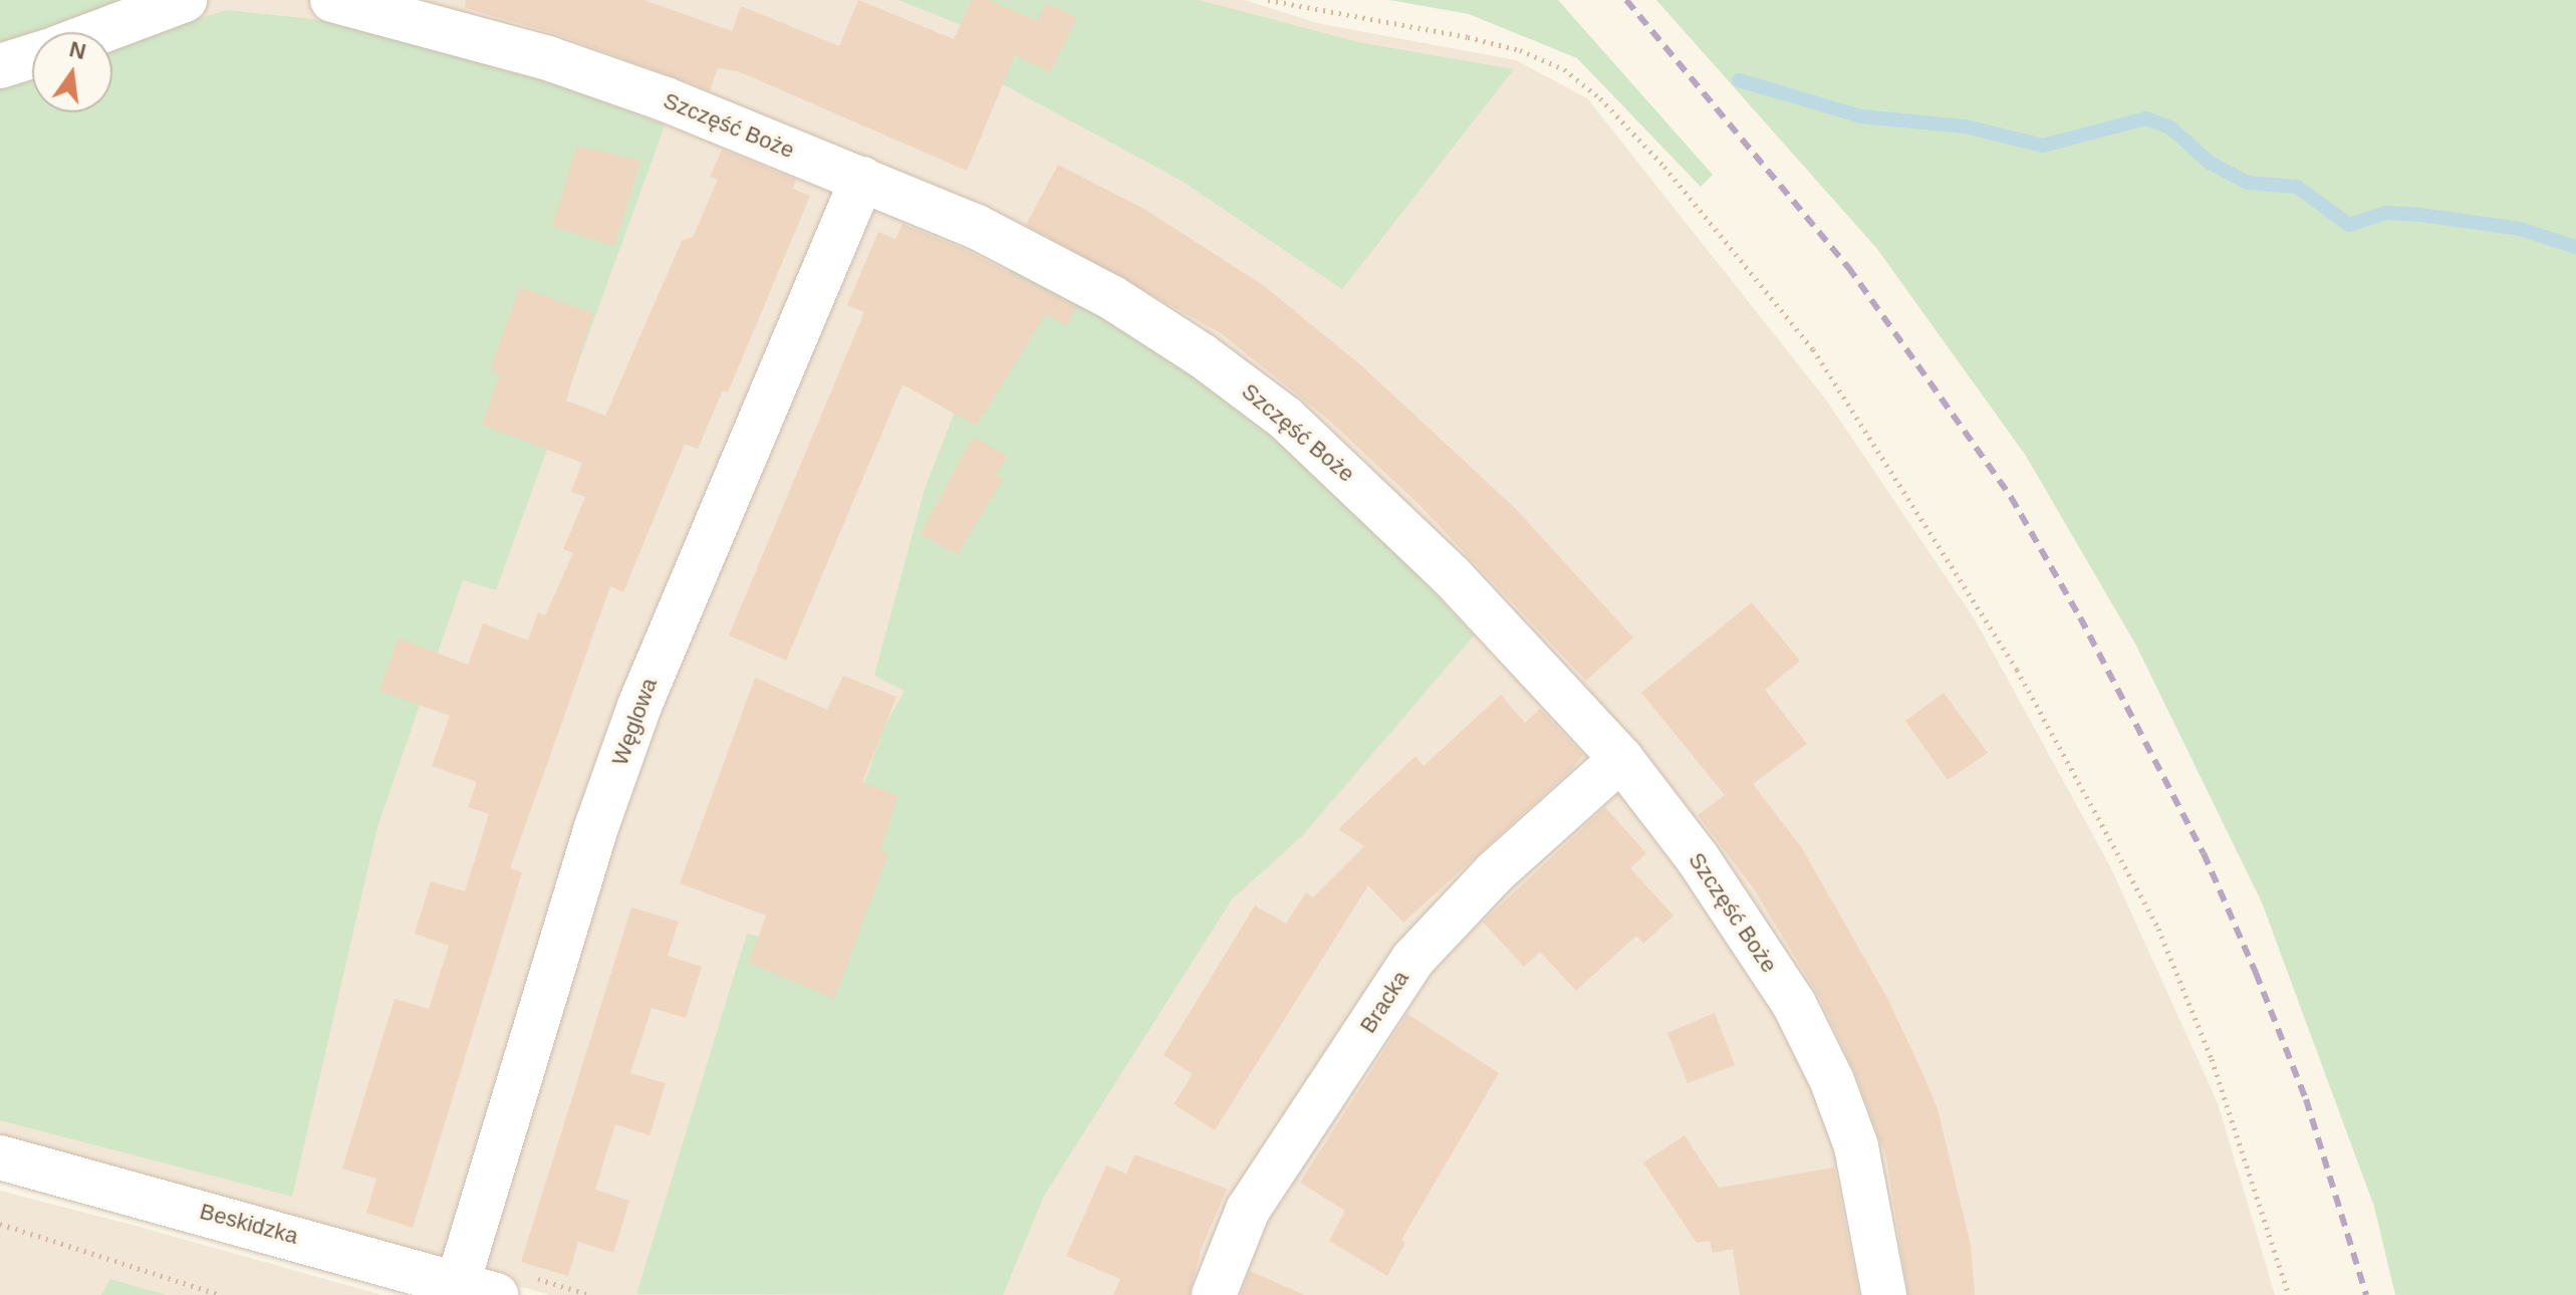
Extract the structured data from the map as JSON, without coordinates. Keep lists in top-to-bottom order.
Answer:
{
  "streets": {
    "street": [
      "Szczęść Boże",
      "Węglowa",
      "Bracka",
      "Beskidzka"
    ]
  },
  "crossings": [
    ["Szczęść Boże", "Węglowa"],
    ["Szczęść Boże", "Bracka"],
    ["Węglowa", "Beskidzka"]
  ],
  "north": "top"
}
